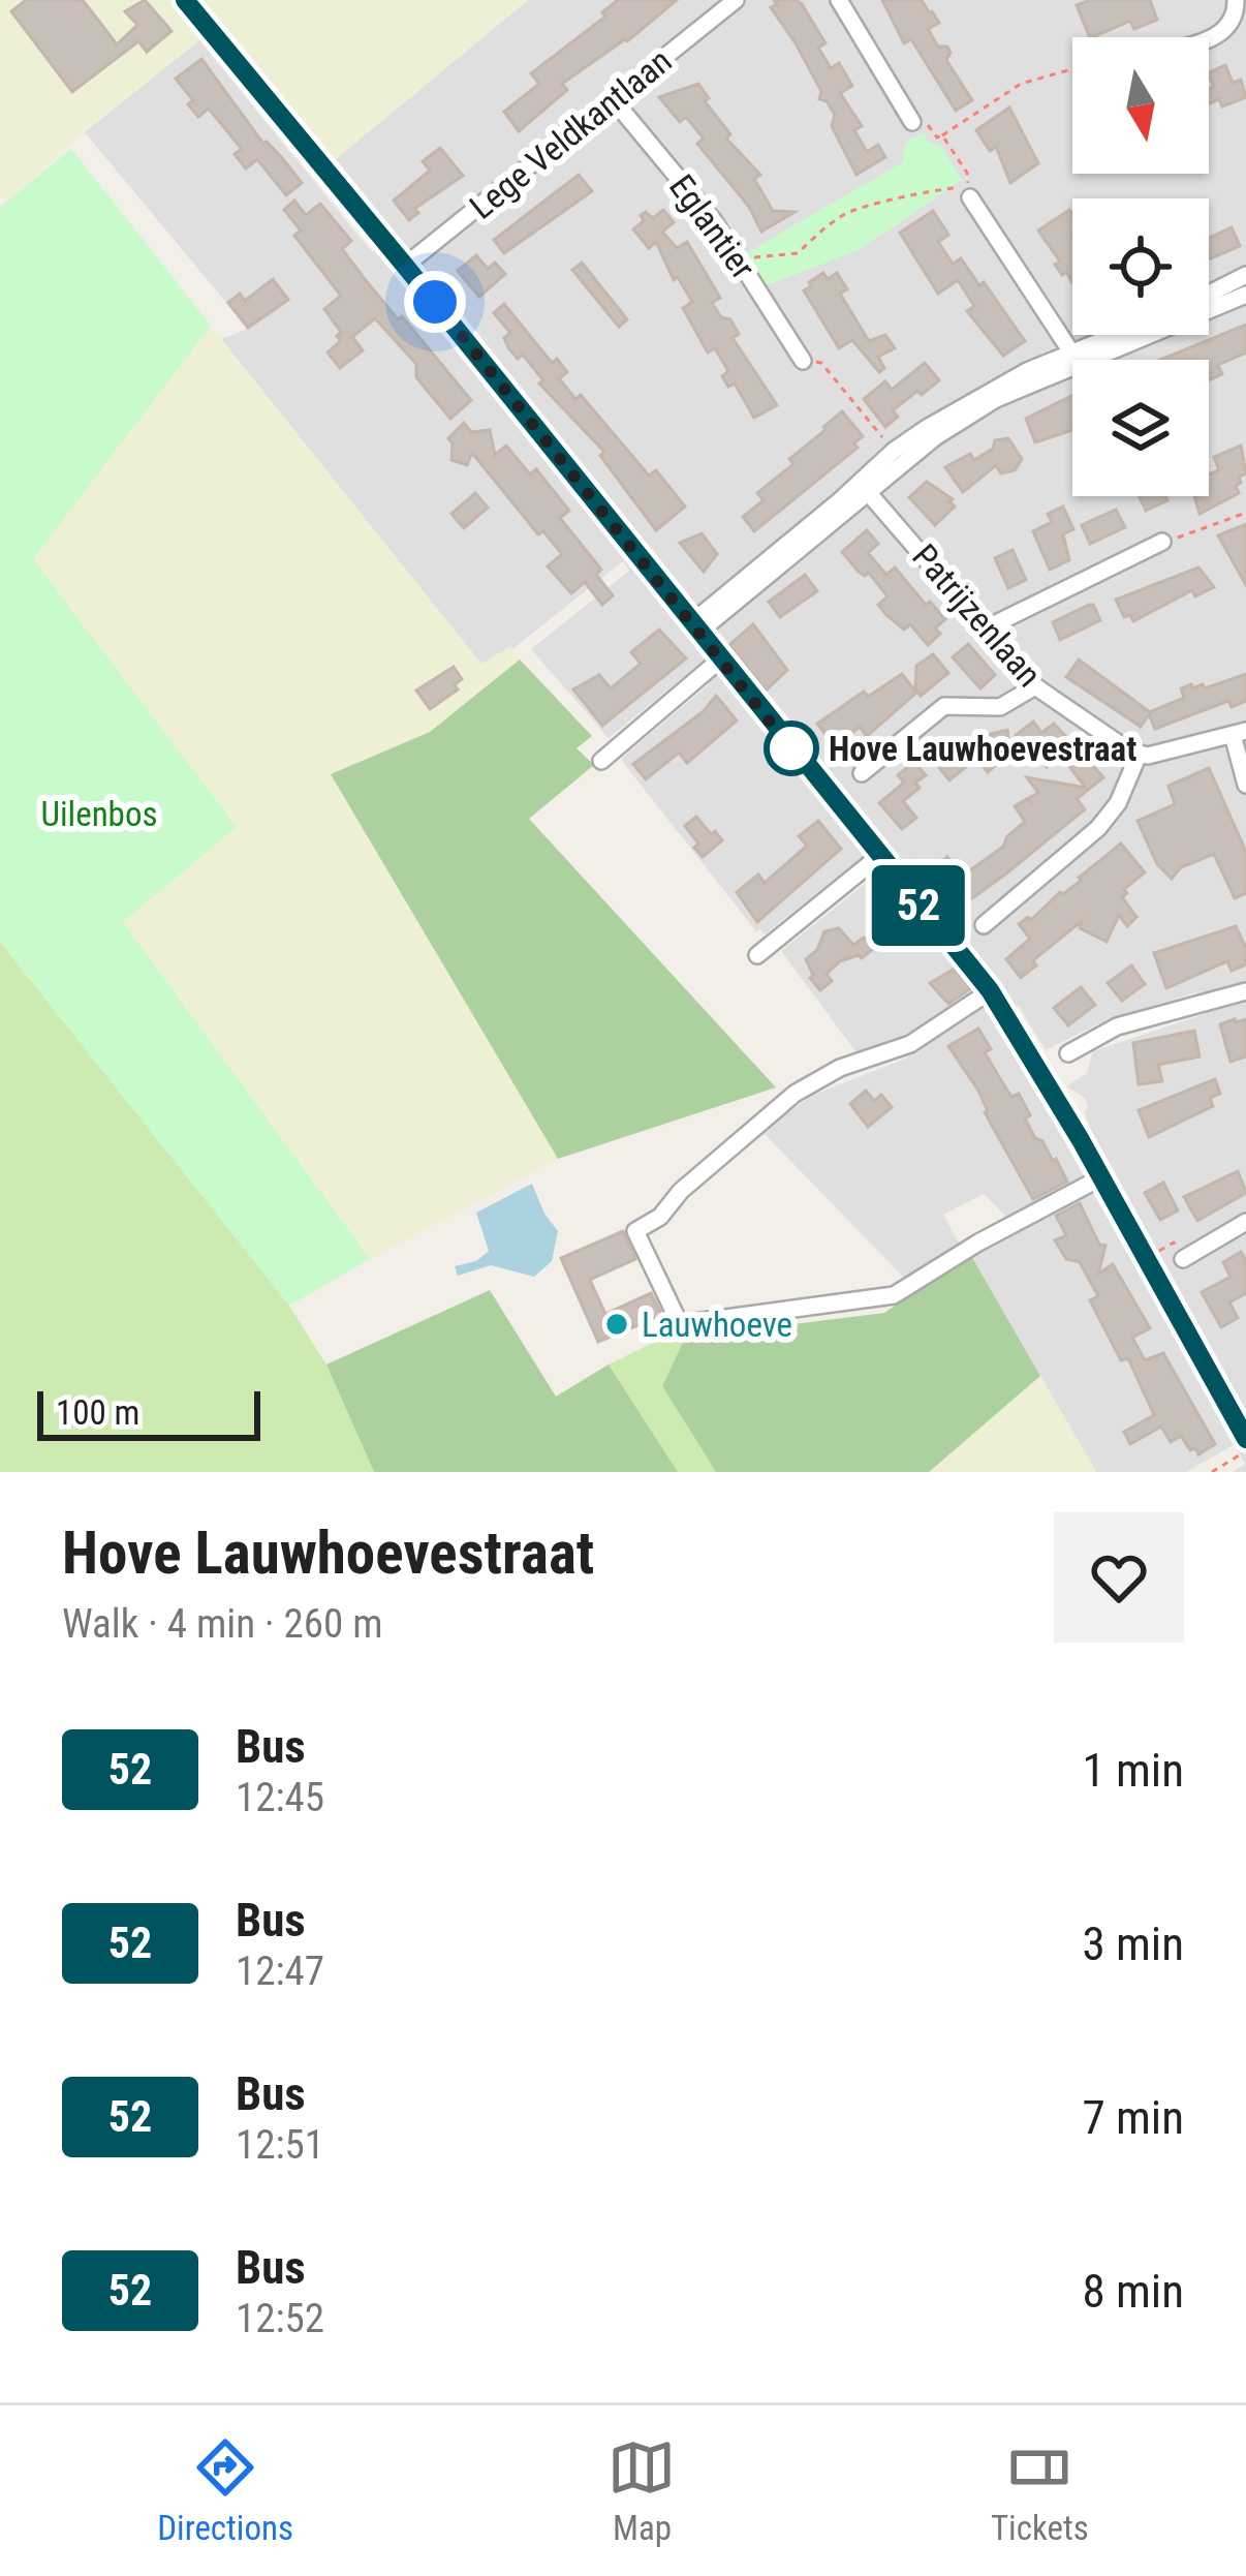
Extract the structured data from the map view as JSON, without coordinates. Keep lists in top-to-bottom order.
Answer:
{
  "streets": {
    "street": ["Lege Veldkantlaan", "Eglantier", "Patrijzenlaan"]
  },
  "crossings": [
    ["Lege Veldkantlaan", "Eglantier"]
  ],
  "parks": ["Uilenbos"],
  "places": ["Hove Lauwhoevestraat", "Lauwhoeve"],
  "lines": ["bus line 52"],
  "scale_bar": "100 m",
  "north": "bottom",
  "page": {
    "on_map": "52",
    "scale": "100 m",
    "heading": ["Hove Lauwhoevestraat", "Walk · 4 min · 260 m"],
    "list": [
      {
        "mark": "52",
        "name": "Bus",
        "note": "12:45",
        "value": "1 min"
      },
      {
        "mark": "52",
        "name": "Bus",
        "note": "12:47",
        "value": "3 min"
      },
      {
        "mark": "52",
        "name": "Bus",
        "note": "12:51",
        "value": "7 min"
      },
      {
        "mark": "52",
        "name": "Bus",
        "note": "12:52",
        "value": "8 min"
      }
    ],
    "tabs": ["Directions", "Map", "Tickets"]
  }
}
